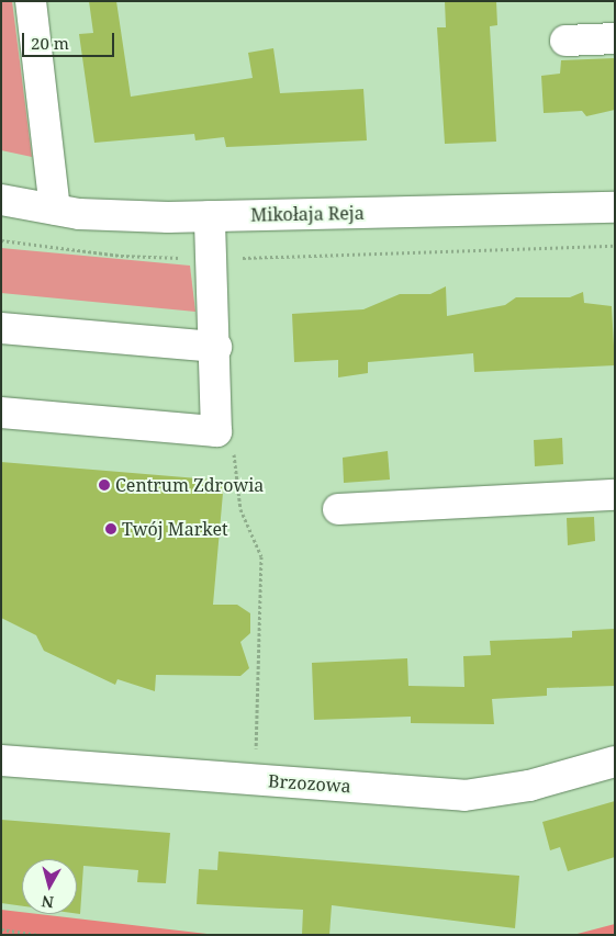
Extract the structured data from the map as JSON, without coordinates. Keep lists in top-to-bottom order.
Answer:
{
  "streets": {
    "street": ["Mikołaja Reja", "Brzozowa"]
  },
  "places": ["Centrum Zdrowia", "Twój Market"],
  "scale_bar": "20 m",
  "north": "bottom"
}
